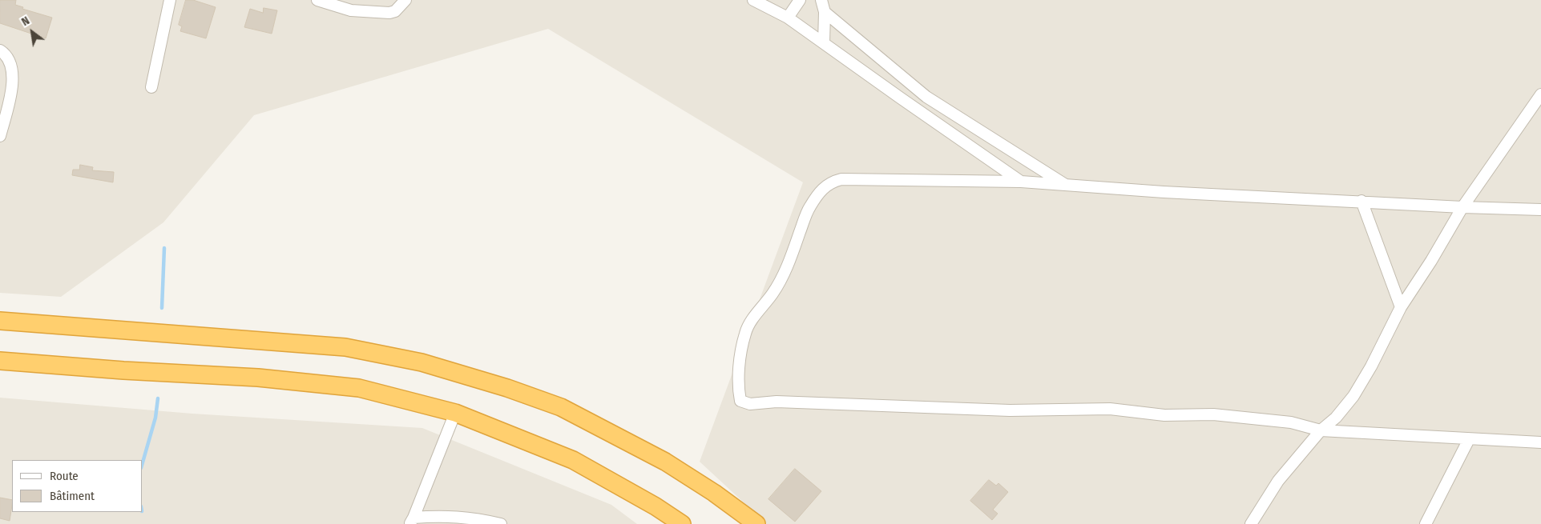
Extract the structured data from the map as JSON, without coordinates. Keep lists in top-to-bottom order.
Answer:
{
  "legend": ["Route", "Bâtiment"],
  "north": "top left"
}
